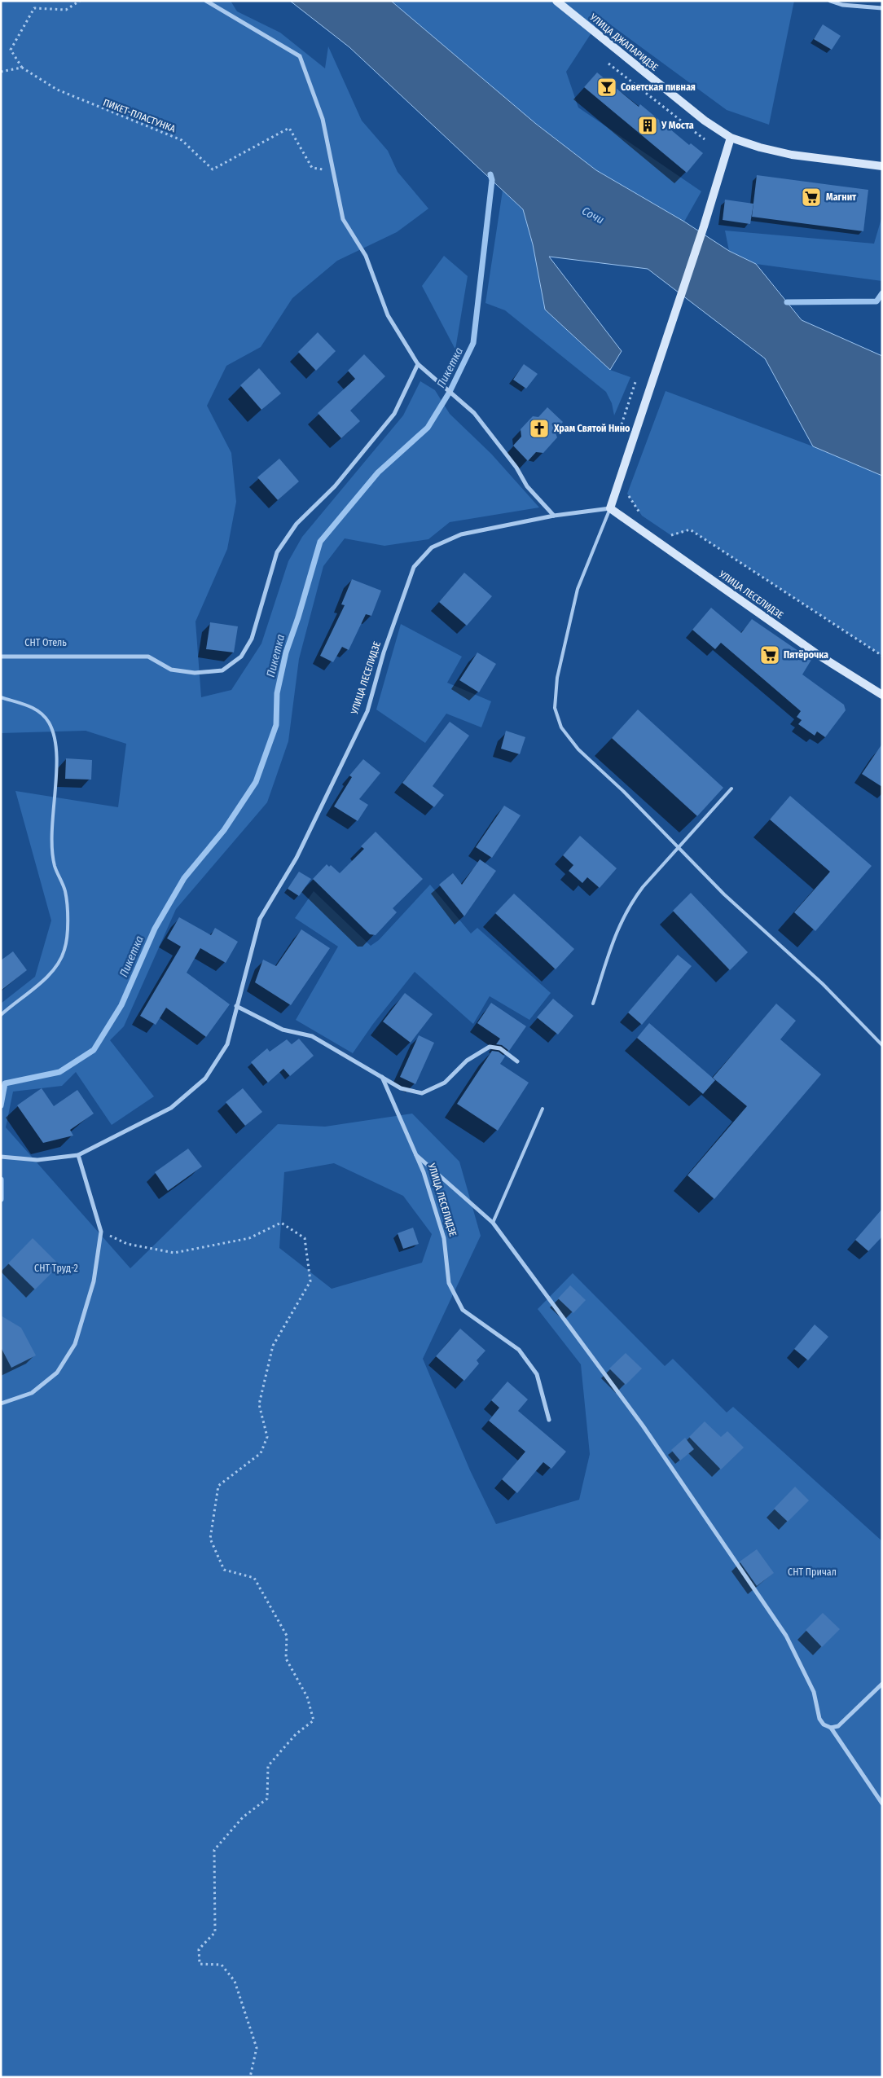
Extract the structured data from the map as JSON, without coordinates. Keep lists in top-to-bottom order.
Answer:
{
  "streets": {
    "street": ["УЛИЦА ДЖАПАРИДЗЕ", "УЛИЦА ЛЕСЕЛИДЗЕ"],
    "path": ["ПИКЕТ-ПЛАСТУНКА"]
  },
  "water": ["Сочи", "Пикетка"],
  "parks": ["СНТ Отель", "СНТ Труд-2", "СНТ Причал"],
  "places": {
    "bar": ["Советская пивная"],
    "building": ["У Моста"],
    "supermarket": ["Магнит", "Пятёрочка"],
    "church": ["Храм Святой Нино"]
  }
}
